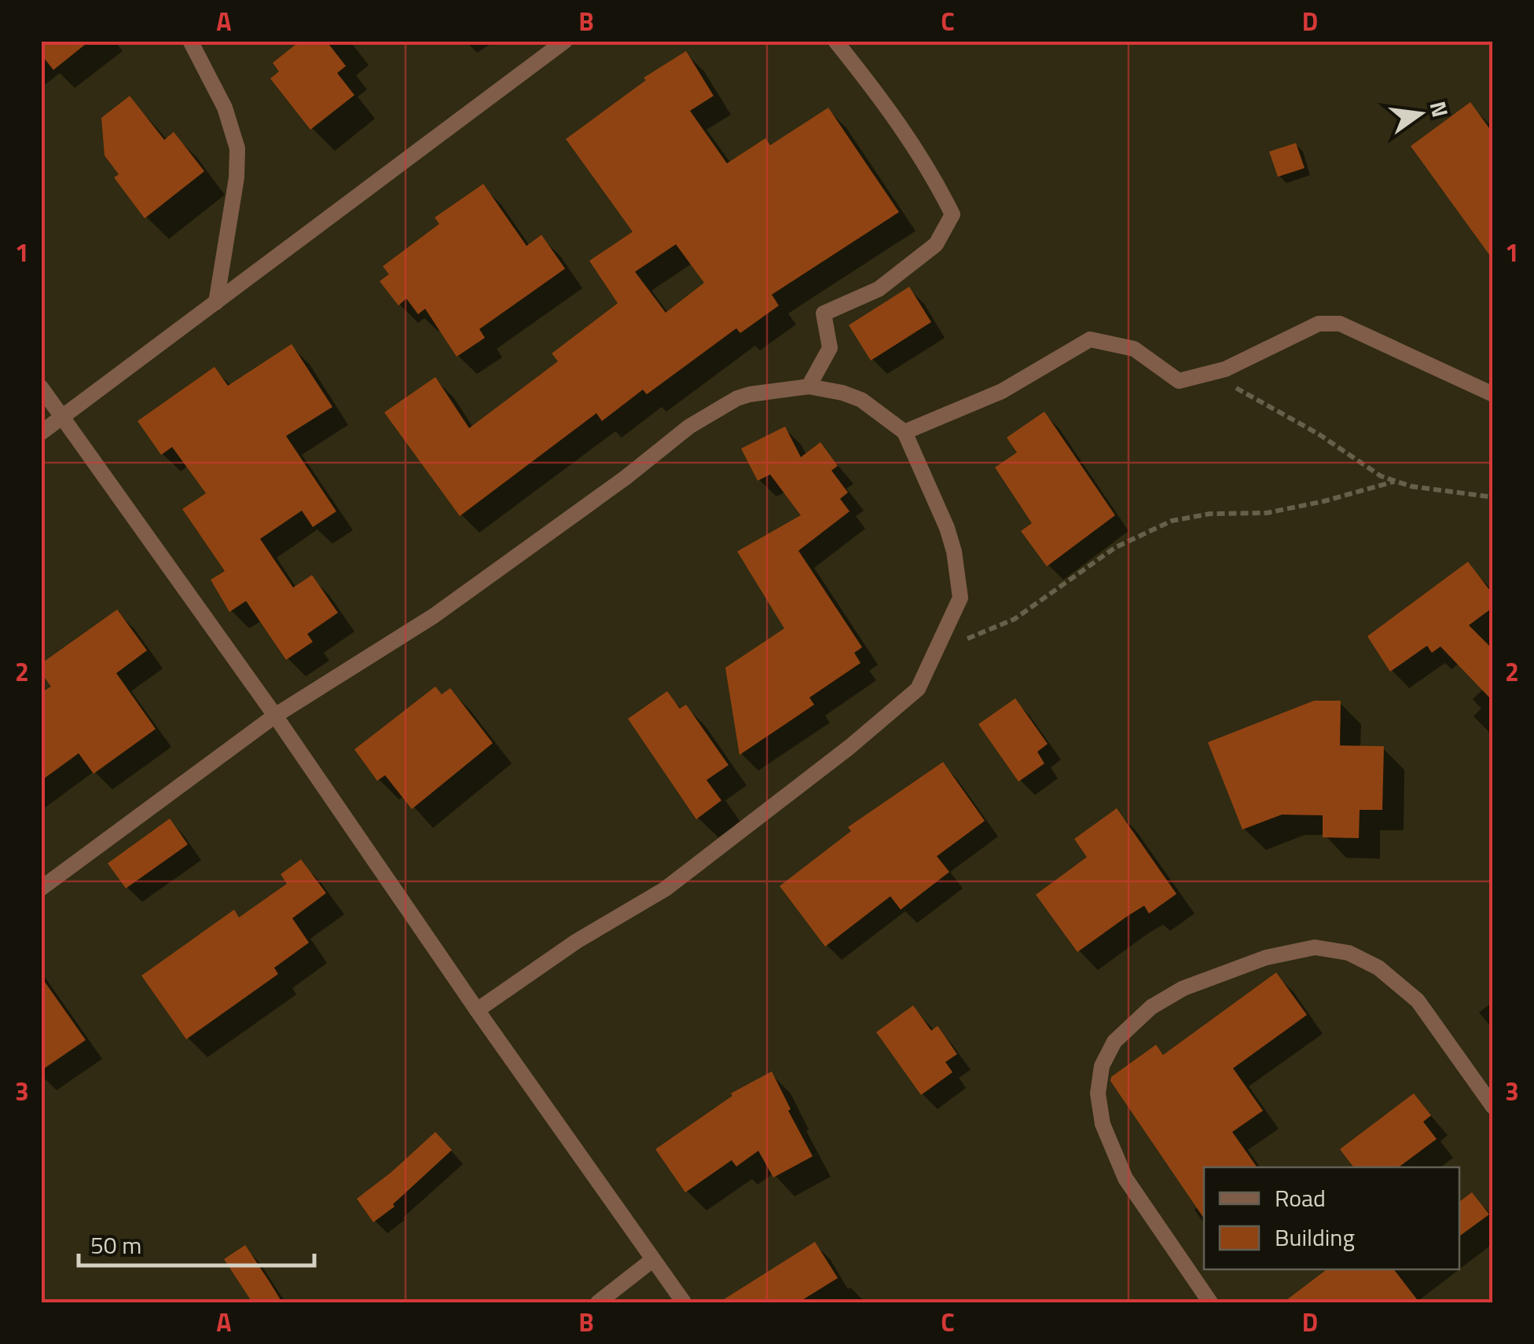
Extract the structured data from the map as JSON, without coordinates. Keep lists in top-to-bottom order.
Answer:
{
  "legend": ["Road", "Building"],
  "scale_bar": "50 m",
  "north": "right",
  "grid": {
    "columns": [
      "A",
      "B",
      "C",
      "D"
    ],
    "rows": ["1", "2", "3"]
  }
}
